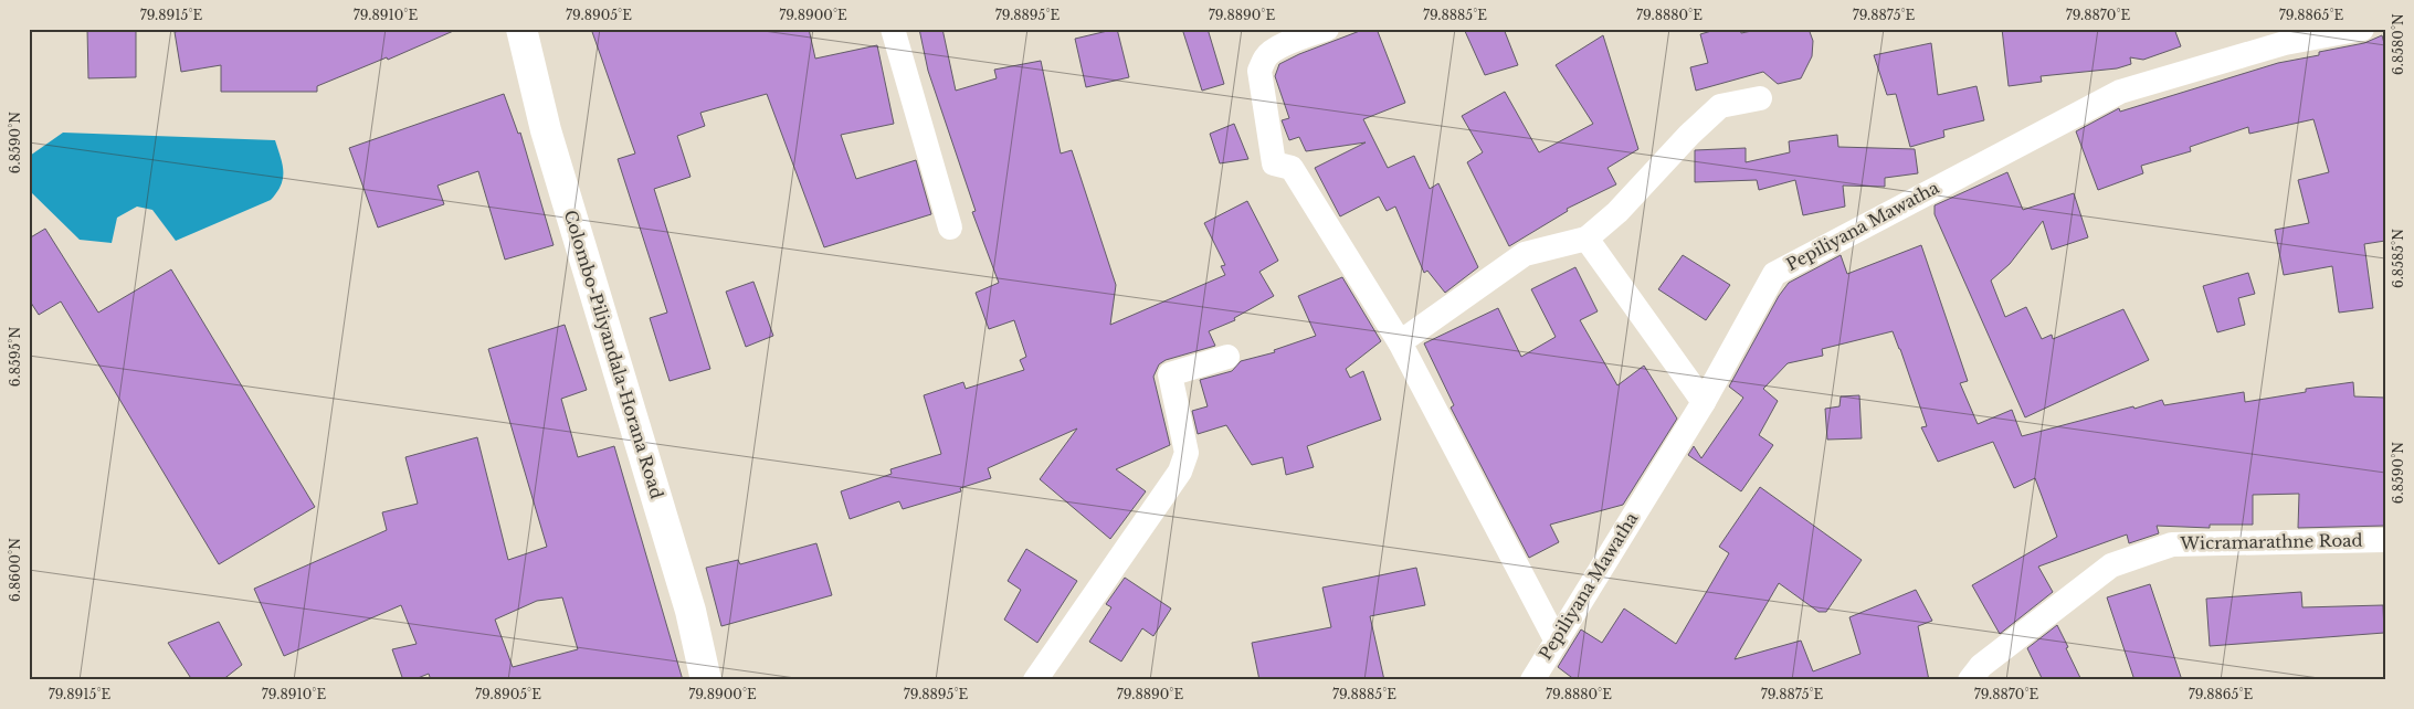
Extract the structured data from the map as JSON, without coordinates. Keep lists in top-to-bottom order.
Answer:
{
  "streets": {
    "main road": ["Colombo-Piliyandala-Horana Road"],
    "street": ["Pepiliyana Mawatha", "Wicramarathne Road"]
  },
  "coordinates": [
    "79.8915°E",
    "79.8910°E",
    "79.8905°E",
    "79.8900°E",
    "79.8895°E",
    "79.8890°E",
    "79.8885°E",
    "79.8880°E",
    "79.8875°E",
    "79.8870°E",
    "79.8865°E",
    "6.8580°N",
    "6.8590°N",
    "6.8585°N",
    "6.8595°N",
    "6.8600°N"
  ]
}
